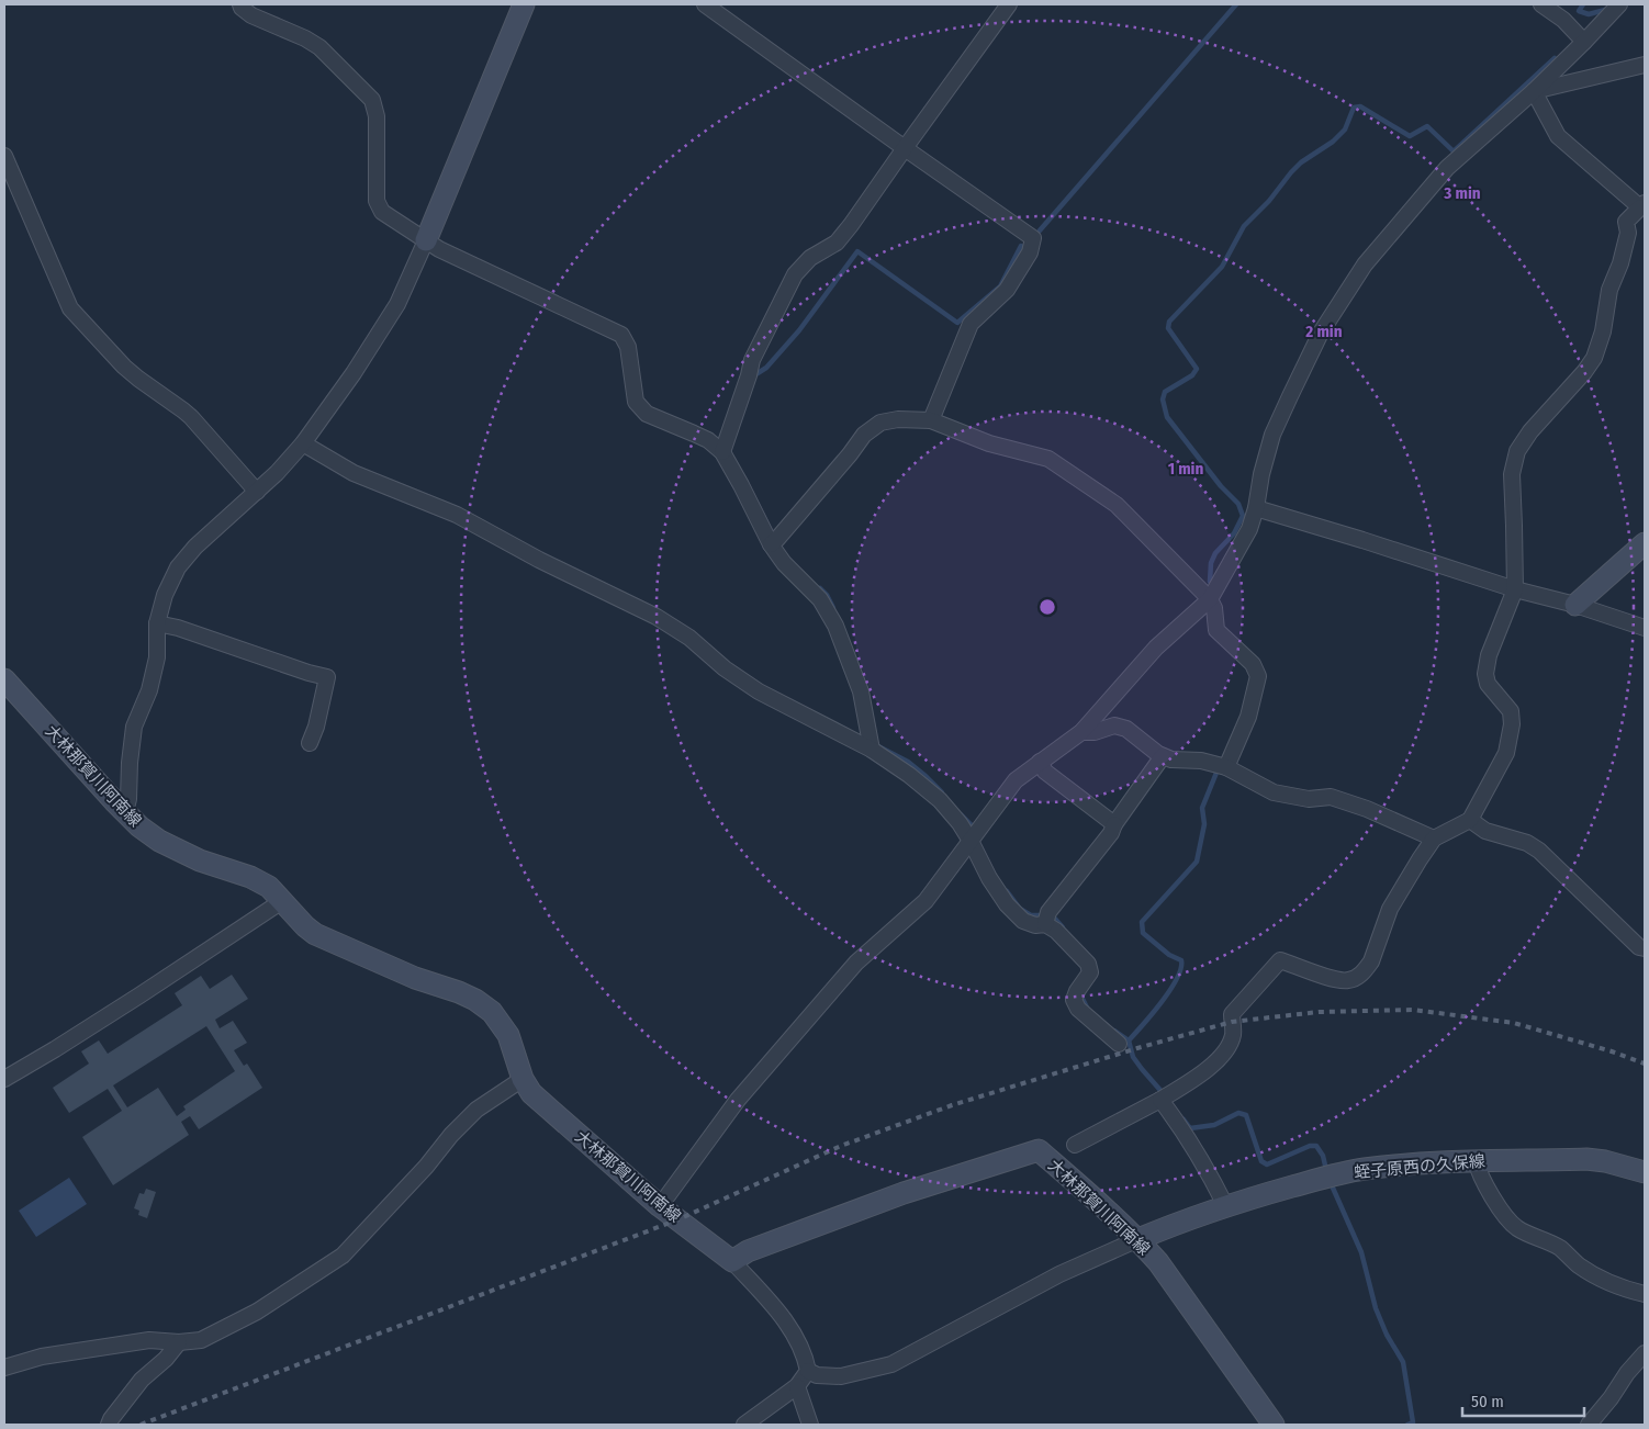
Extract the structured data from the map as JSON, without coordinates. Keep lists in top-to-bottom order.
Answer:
{
  "streets": {
    "main road": ["大林那賀川阿南線", "蛭子原西の久保線"]
  },
  "crossings": [
    ["大林那賀川阿南線", "蛭子原西の久保線"]
  ],
  "scale_bar": "50 m",
  "rings": ["3 min", "2 min", "1 min"]
}
